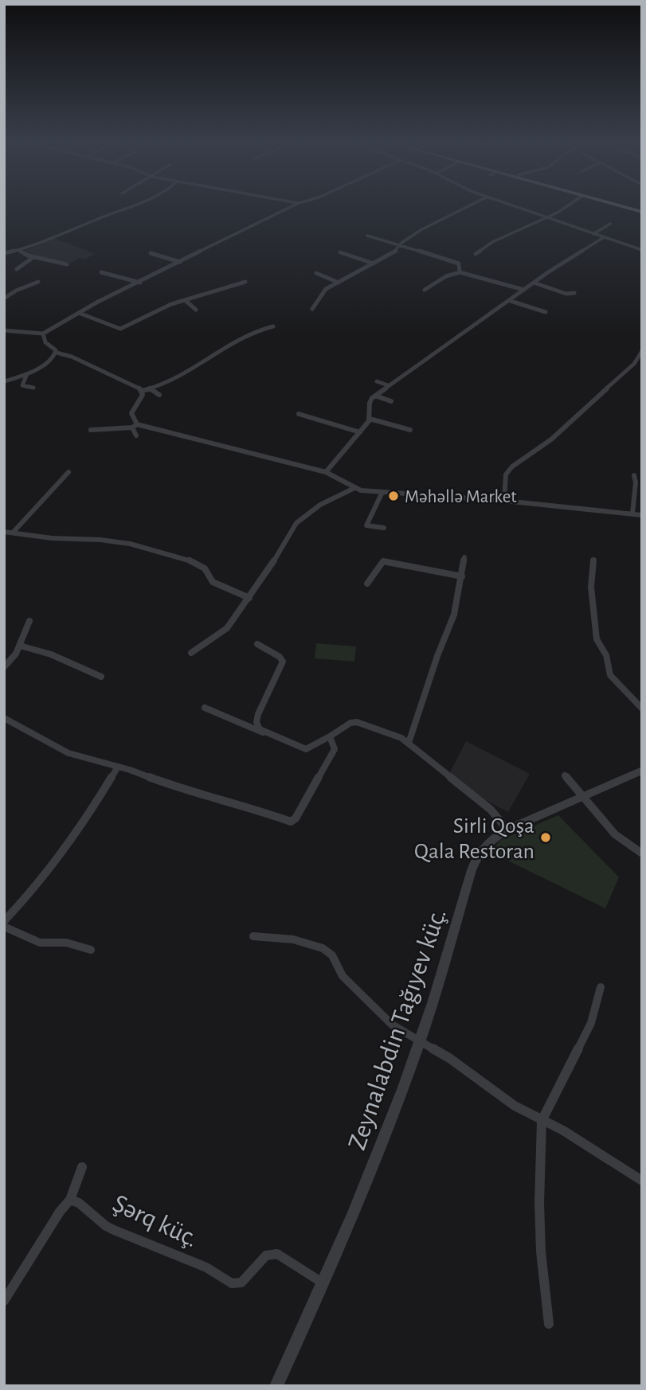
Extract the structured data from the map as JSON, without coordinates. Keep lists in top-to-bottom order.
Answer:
{
  "streets": {
    "street": ["Zeynalabdin Tağıyev küç.", "Şərq küç."]
  },
  "crossings": [
    ["Zeynalabdin Tağıyev küç.", "Şərq küç."]
  ],
  "places": ["Məhəllə Market", "Sirli Qoşa Qala Restoran"]
}
